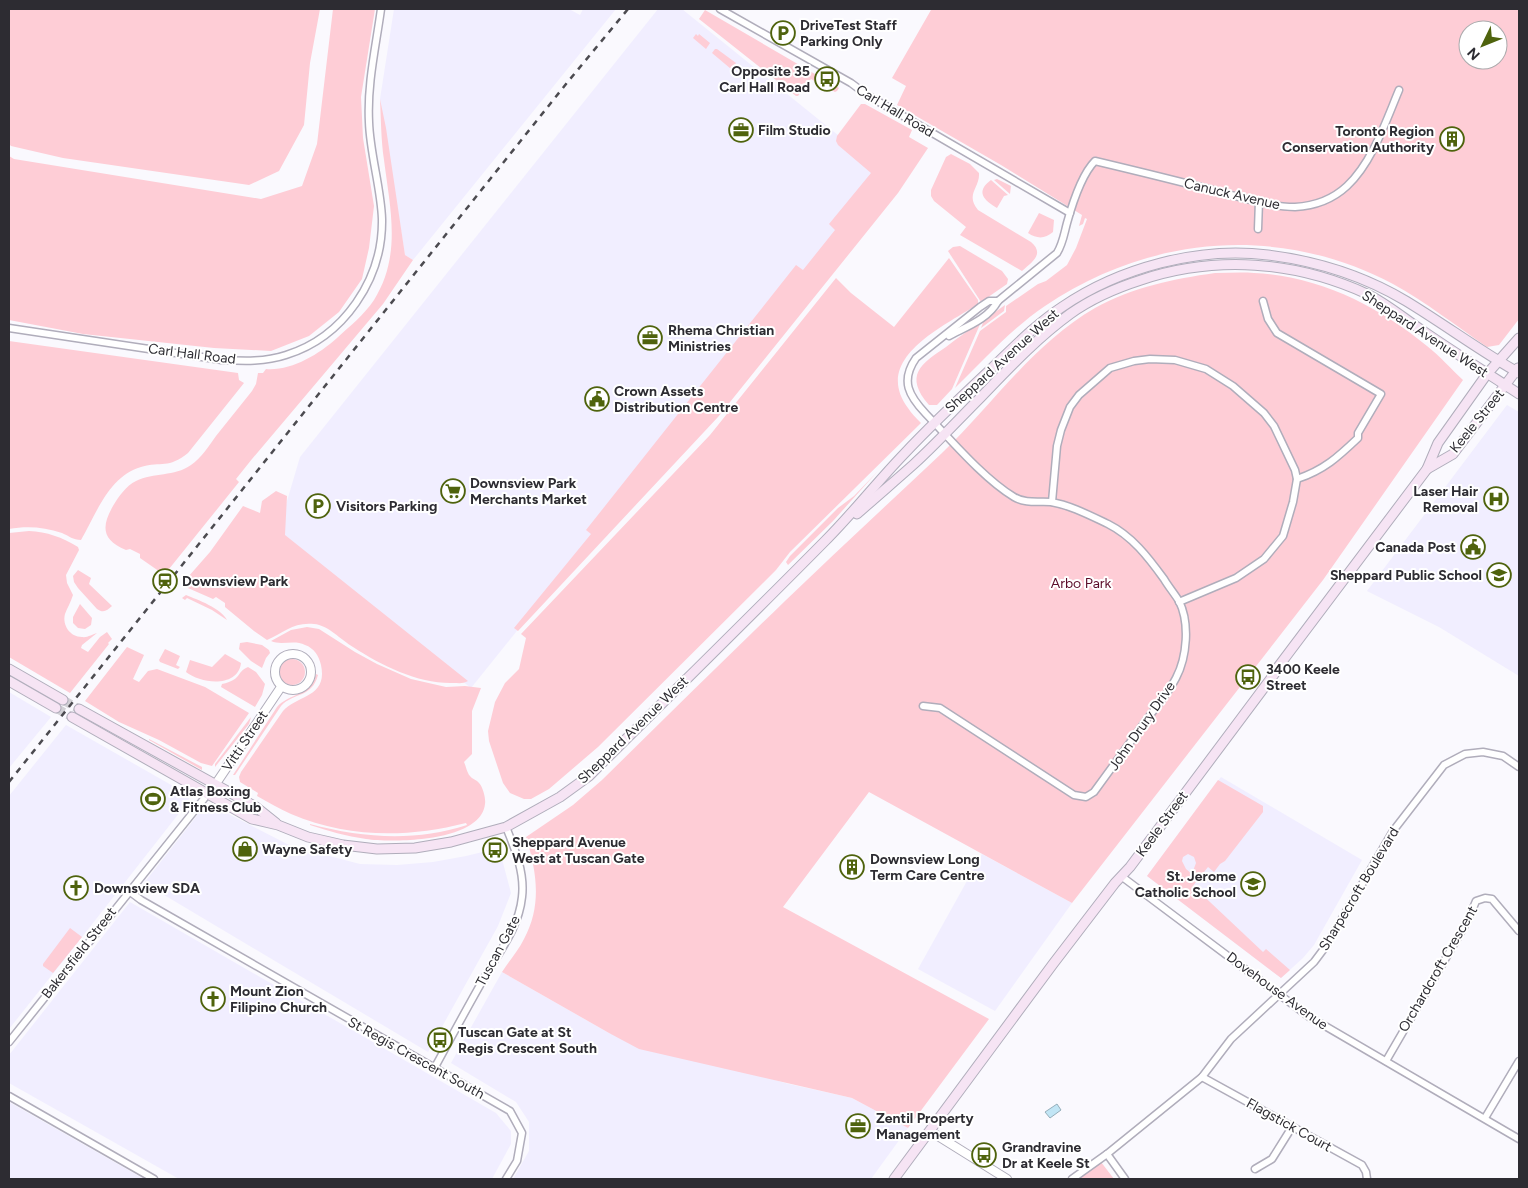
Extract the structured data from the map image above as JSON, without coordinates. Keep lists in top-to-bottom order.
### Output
{
  "streets": {
    "main road": ["Sheppard Avenue West", "Keele Street"],
    "street": [
      "Carl Hall Road",
      "Canuck Avenue",
      "John Drury Drive",
      "Vitti Street",
      "Sharpecroft Boulevard",
      "Tuscan Gate",
      "Bakersfield Street",
      "Orchardcroft Crescent",
      "Dovehouse Avenue",
      "St Regis Crescent South",
      "Flagstick Court"
    ]
  },
  "crossings": [
    ["Carl Hall Road", "John Drury Drive"],
    ["Canuck Avenue", "John Drury Drive"],
    ["Sheppard Avenue West", "Keele Street"],
    ["Sheppard Avenue West", "John Drury Drive"],
    ["Sheppard Avenue West", "Vitti Street"],
    ["Sheppard Avenue West", "Tuscan Gate"],
    ["Sheppard Avenue West", "Bakersfield Street"],
    ["Keele Street", "Dovehouse Avenue"],
    ["Vitti Street", "Bakersfield Street"],
    ["Sharpecroft Boulevard", "Dovehouse Avenue"],
    ["Sharpecroft Boulevard", "Flagstick Court"],
    ["Tuscan Gate", "St Regis Crescent South"],
    ["Bakersfield Street", "St Regis Crescent South"],
    ["Orchardcroft Crescent", "Dovehouse Avenue"]
  ],
  "parks": ["Arbo Park"],
  "places": {
    "parking": ["DriveTest Staff Parking Only", "Visitors Parking"],
    "bus stop": [
      "Opposite 35 Carl Hall Road",
      "3400 Keele Street",
      "Sheppard Avenue West at Tuscan Gate",
      "Tuscan Gate at St Regis Crescent South",
      "Grandravine Dr at Keele St"
    ],
    "office": ["Film Studio", "Rhema Christian Ministries", "Zentil Property Management"],
    "building": ["Toronto Region Conservation Authority", "Downsview Long Term Care Centre"],
    "public building": ["Crown Assets Distribution Centre", "Canada Post"],
    "supermarket": ["Downsview Park Merchants Market"],
    "hospital": ["Laser Hair Removal"],
    "school or university": ["Sheppard Public School", "St. Jerome Catholic School"],
    "station": ["Downsview Park"],
    "sports": ["Atlas Boxing & Fitness Club"],
    "shop": ["Wayne Safety"],
    "church": ["Downsview SDA", "Mount Zion Filipino Church"]
  },
  "north": "bottom left"
}
